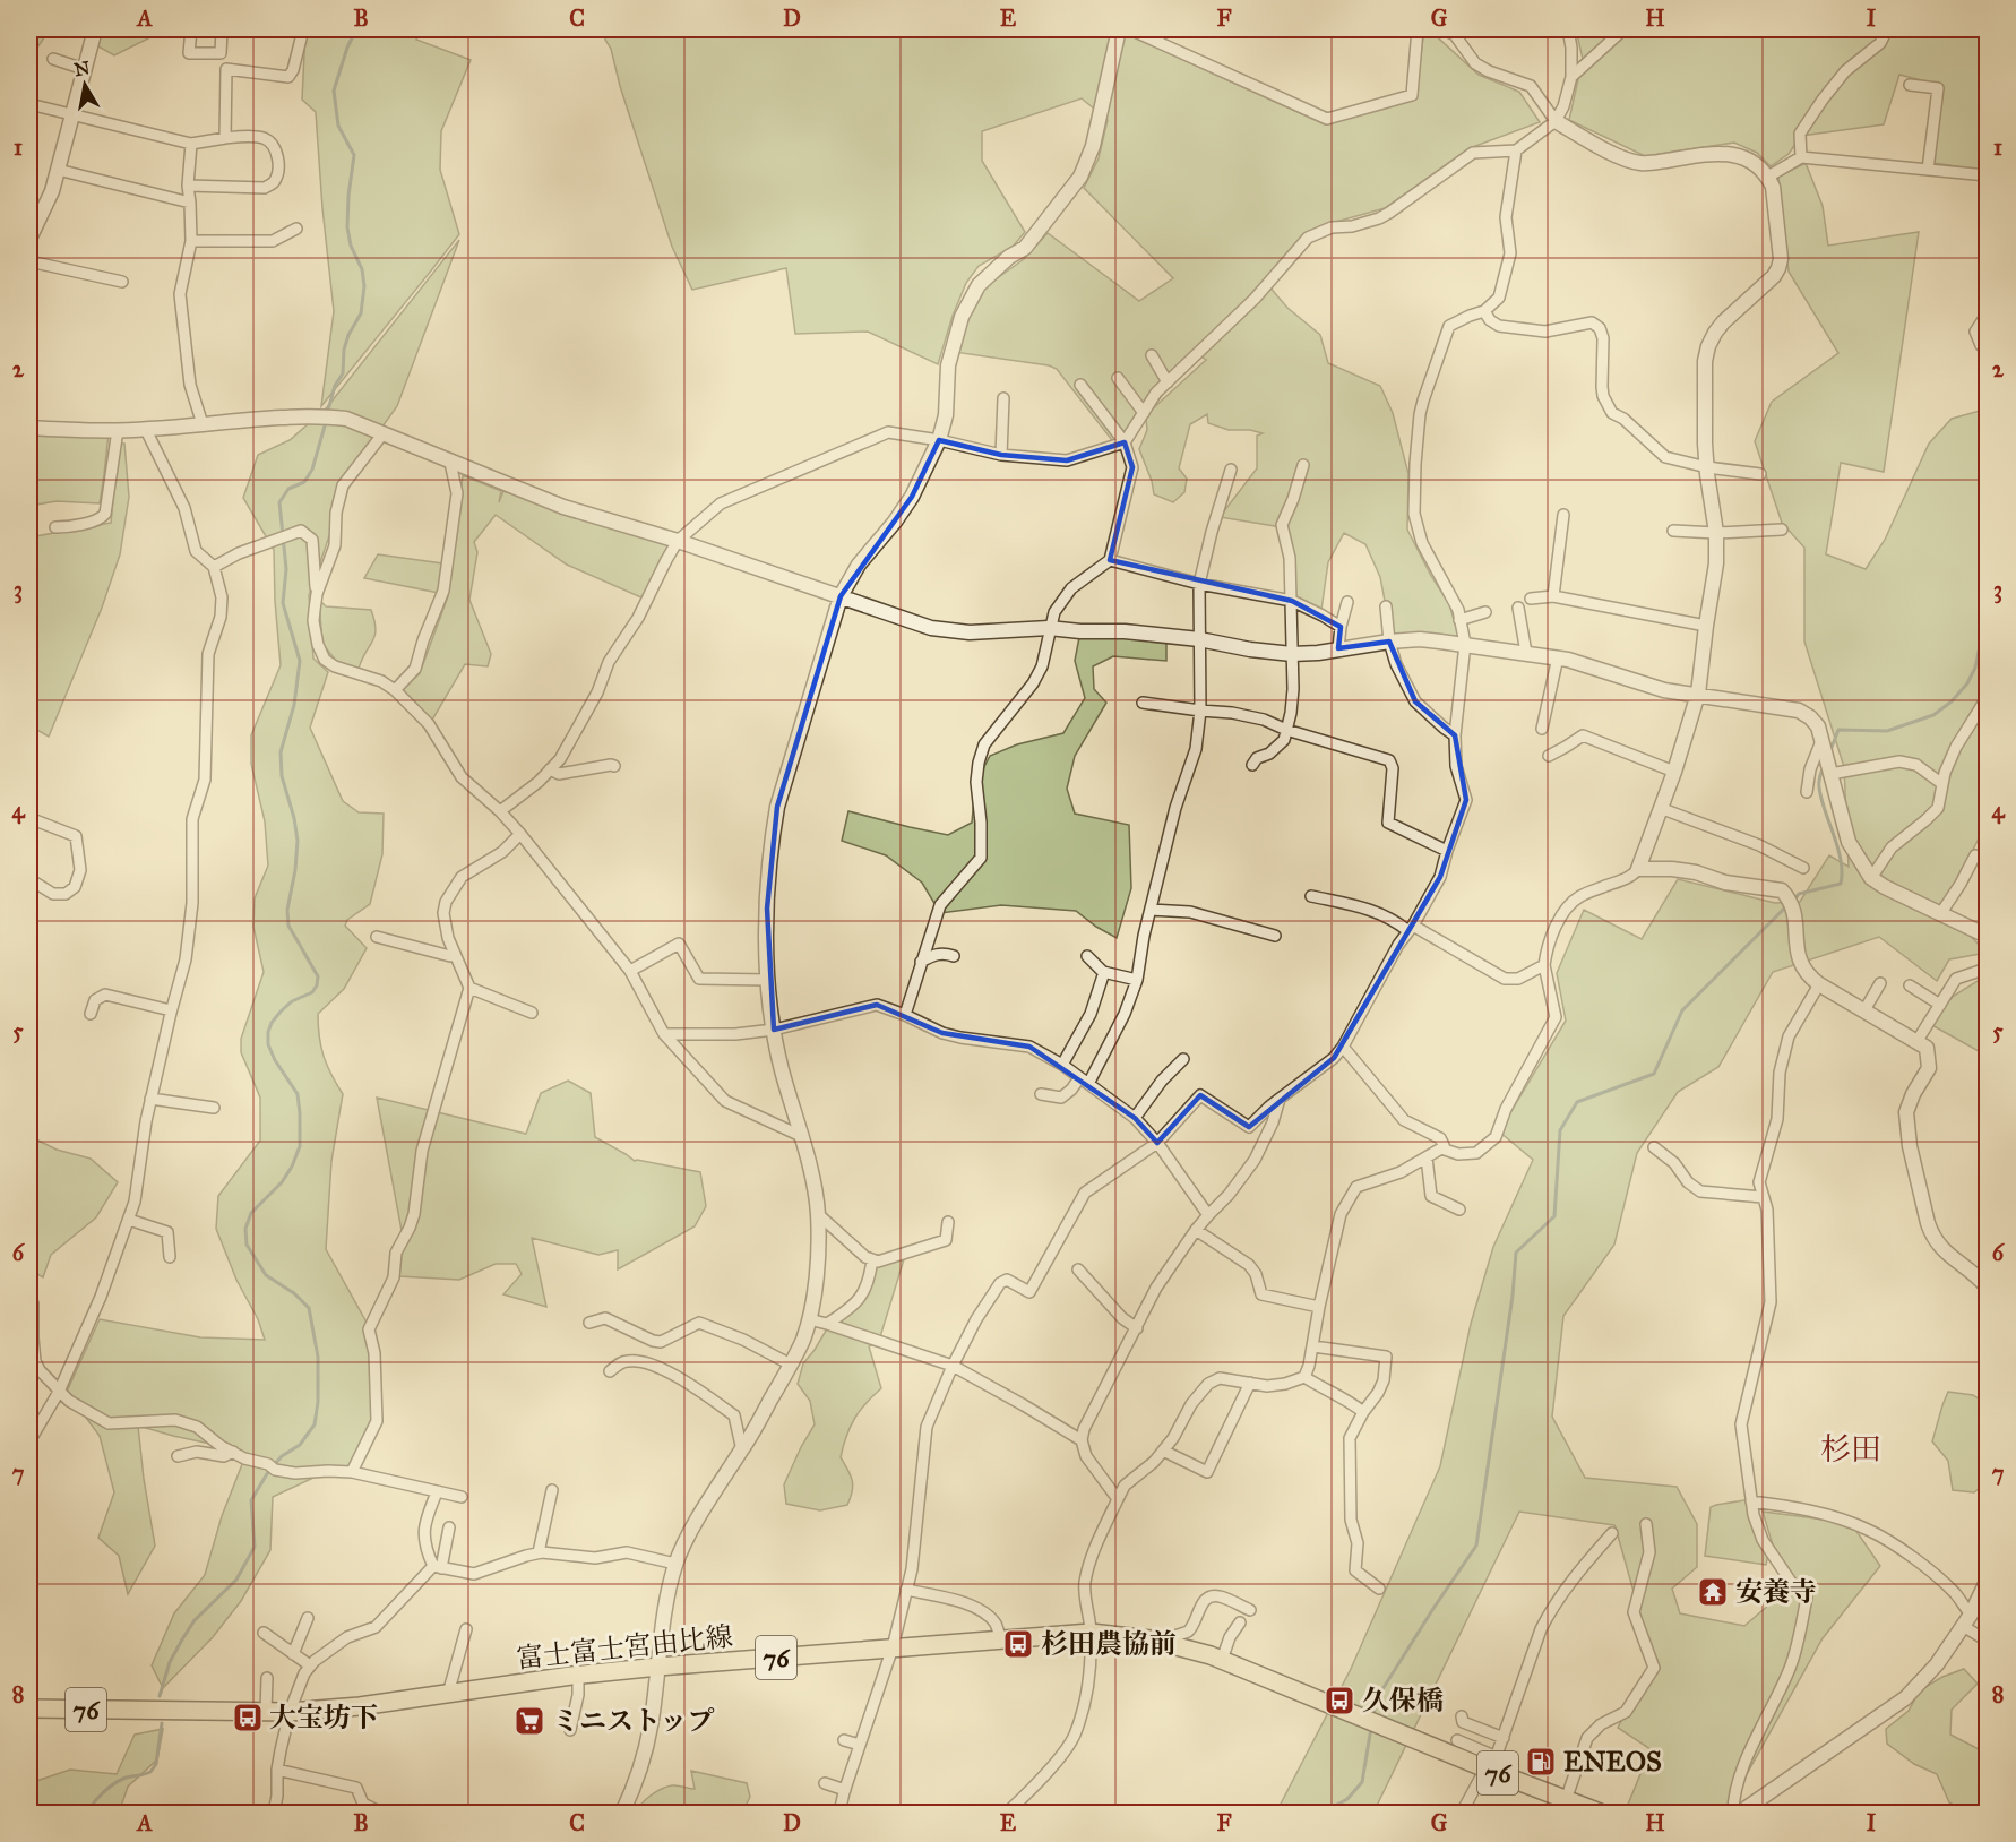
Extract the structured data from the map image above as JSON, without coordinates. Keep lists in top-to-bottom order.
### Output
{
  "streets": {
    "main road": ["富士富士宮由比線", "76"]
  },
  "districts": ["杉田"],
  "places": {
    "temple": ["安養寺"],
    "bus stop": ["杉田農協前", "久保橋", "大宝坊下"],
    "supermarket": ["ミニストップ"],
    "fuel station": ["ENEOS"]
  },
  "north": "top",
  "grid": {
    "columns": [
      "A",
      "B",
      "C",
      "D",
      "E",
      "F",
      "G",
      "H",
      "I"
    ],
    "rows": [
      "1",
      "2",
      "3",
      "4",
      "5",
      "6",
      "7",
      "8"
    ]
  }
}
